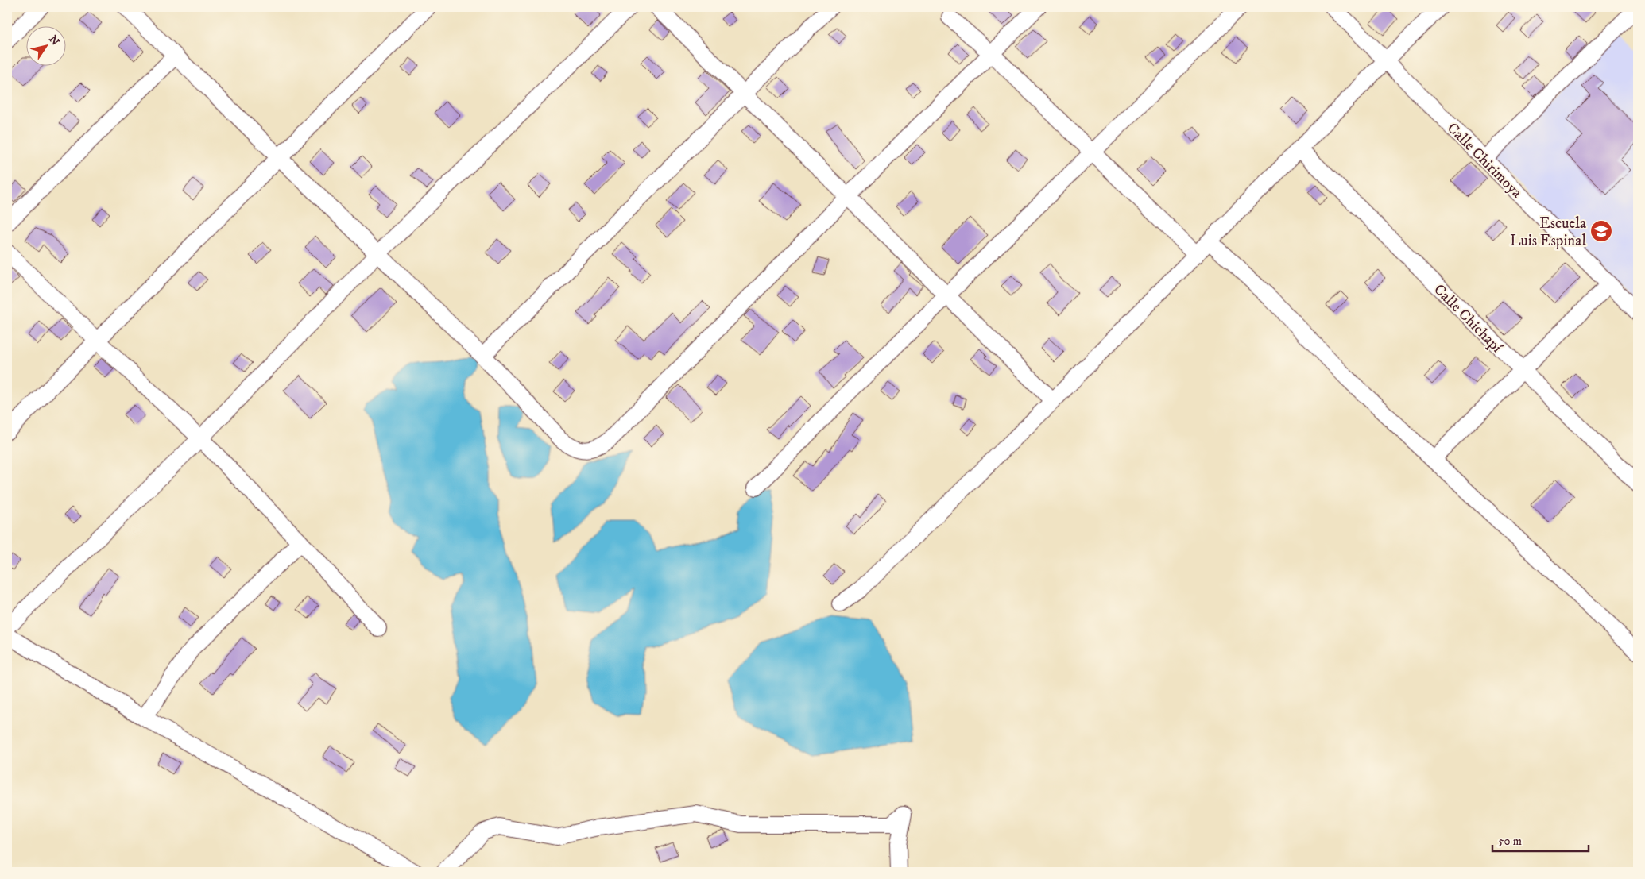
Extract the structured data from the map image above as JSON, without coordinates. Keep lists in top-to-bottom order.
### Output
{
  "streets": {
    "street": ["Calle Chirimoya", "Calle Chichapí"]
  },
  "places": {
    "school or university": ["Escuela Luis Espinal"]
  },
  "scale_bar": "50 m",
  "north": "top right"
}
